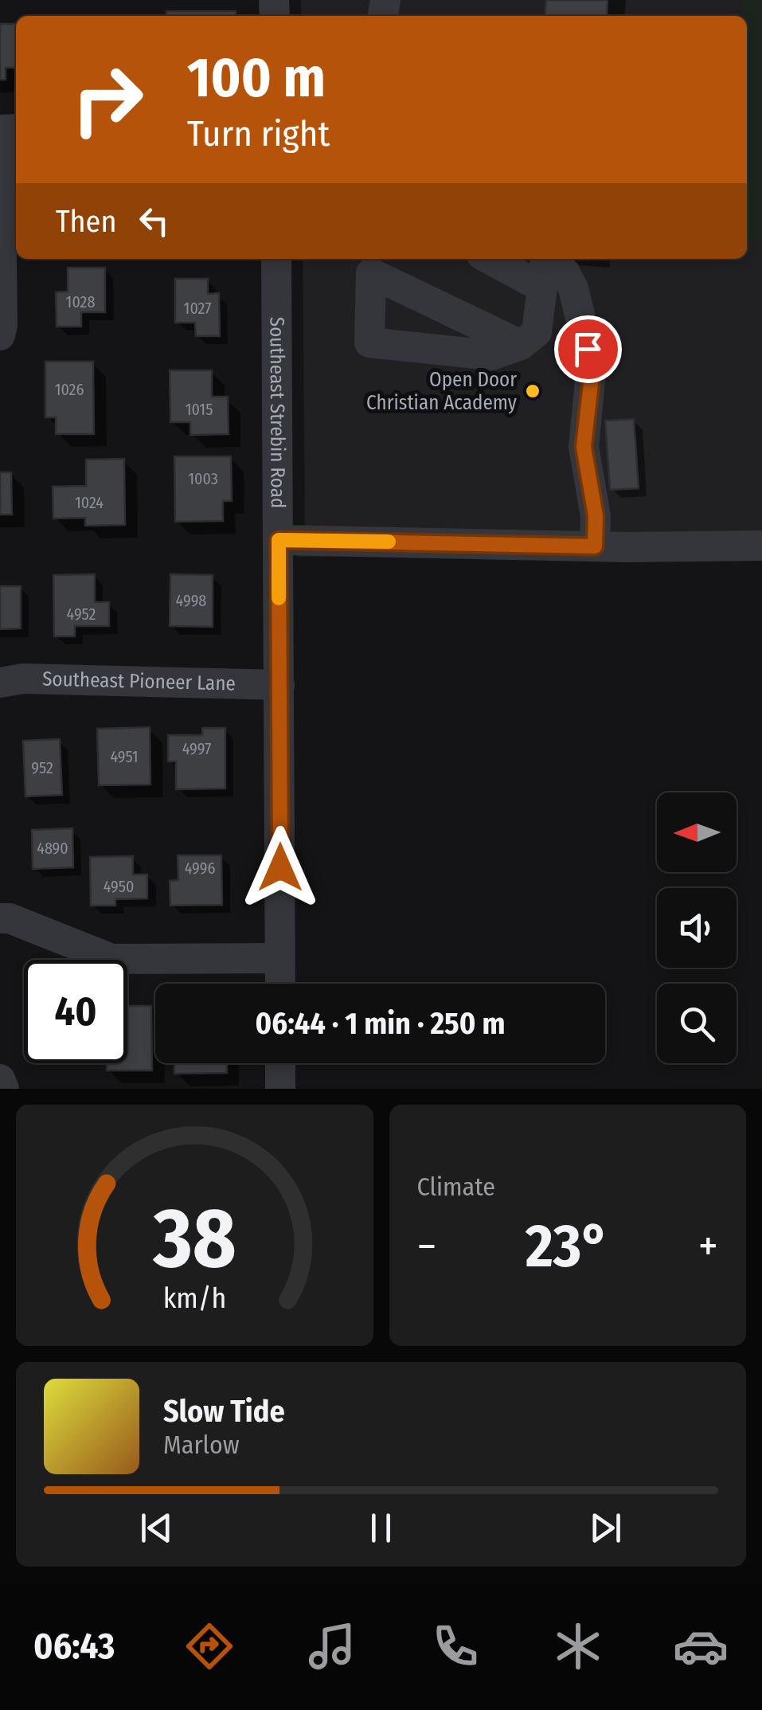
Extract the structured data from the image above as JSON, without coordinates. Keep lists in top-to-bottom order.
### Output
{
  "streets": {
    "street": ["Southeast Strebin Road", "Southeast Pioneer Lane"]
  },
  "crossings": [
    ["Southeast Strebin Road", "Southeast Pioneer Lane"]
  ],
  "places": ["Open Door Christian Academy"],
  "house_numbers": [
    "1028",
    "1027",
    "1026",
    "1015",
    "1003",
    "1024",
    "4998",
    "4952",
    "4997",
    "4951",
    "952",
    "4890",
    "4996",
    "4950"
  ],
  "north": "left",
  "page": {
    "turn": ["100 m", "Turn right"],
    "then": "Then",
    "limit": "40",
    "trip": "06:44 · 1 min · 250 m",
    "tile": "Climate",
    "heat": ["−", "23°", "+"],
    "song": ["Slow Tide", "Marlow"],
    "tabs": "06:43",
    "gauge": ["38", "km/h"]
  }
}
